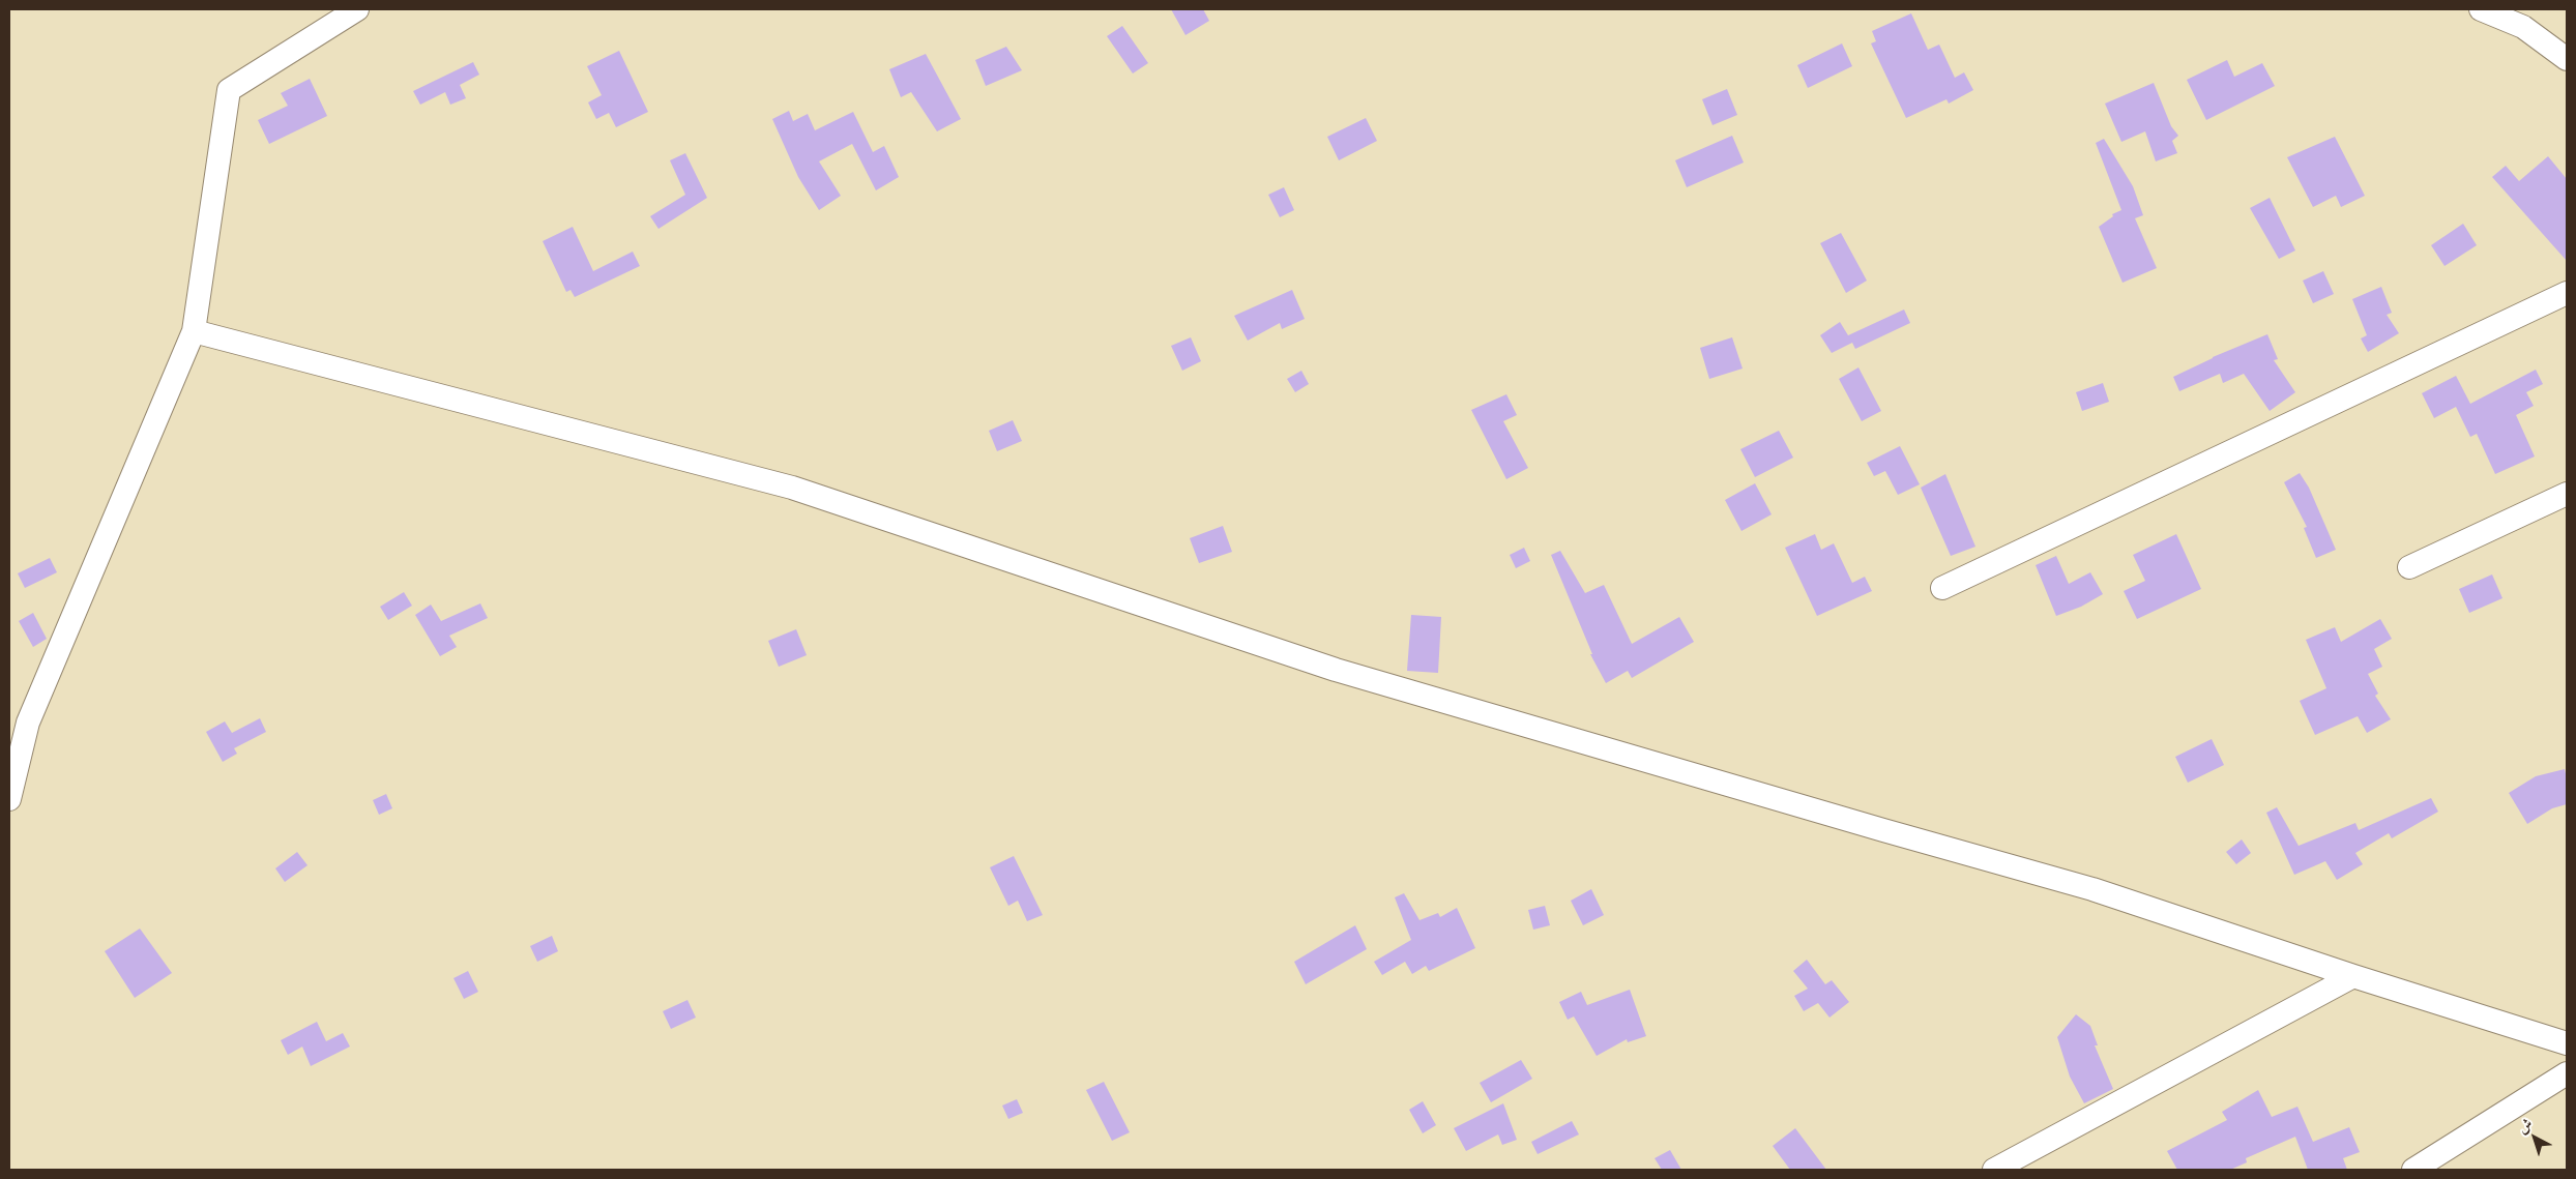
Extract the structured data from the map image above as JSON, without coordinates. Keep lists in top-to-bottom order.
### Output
{
  "north": "top left"
}
